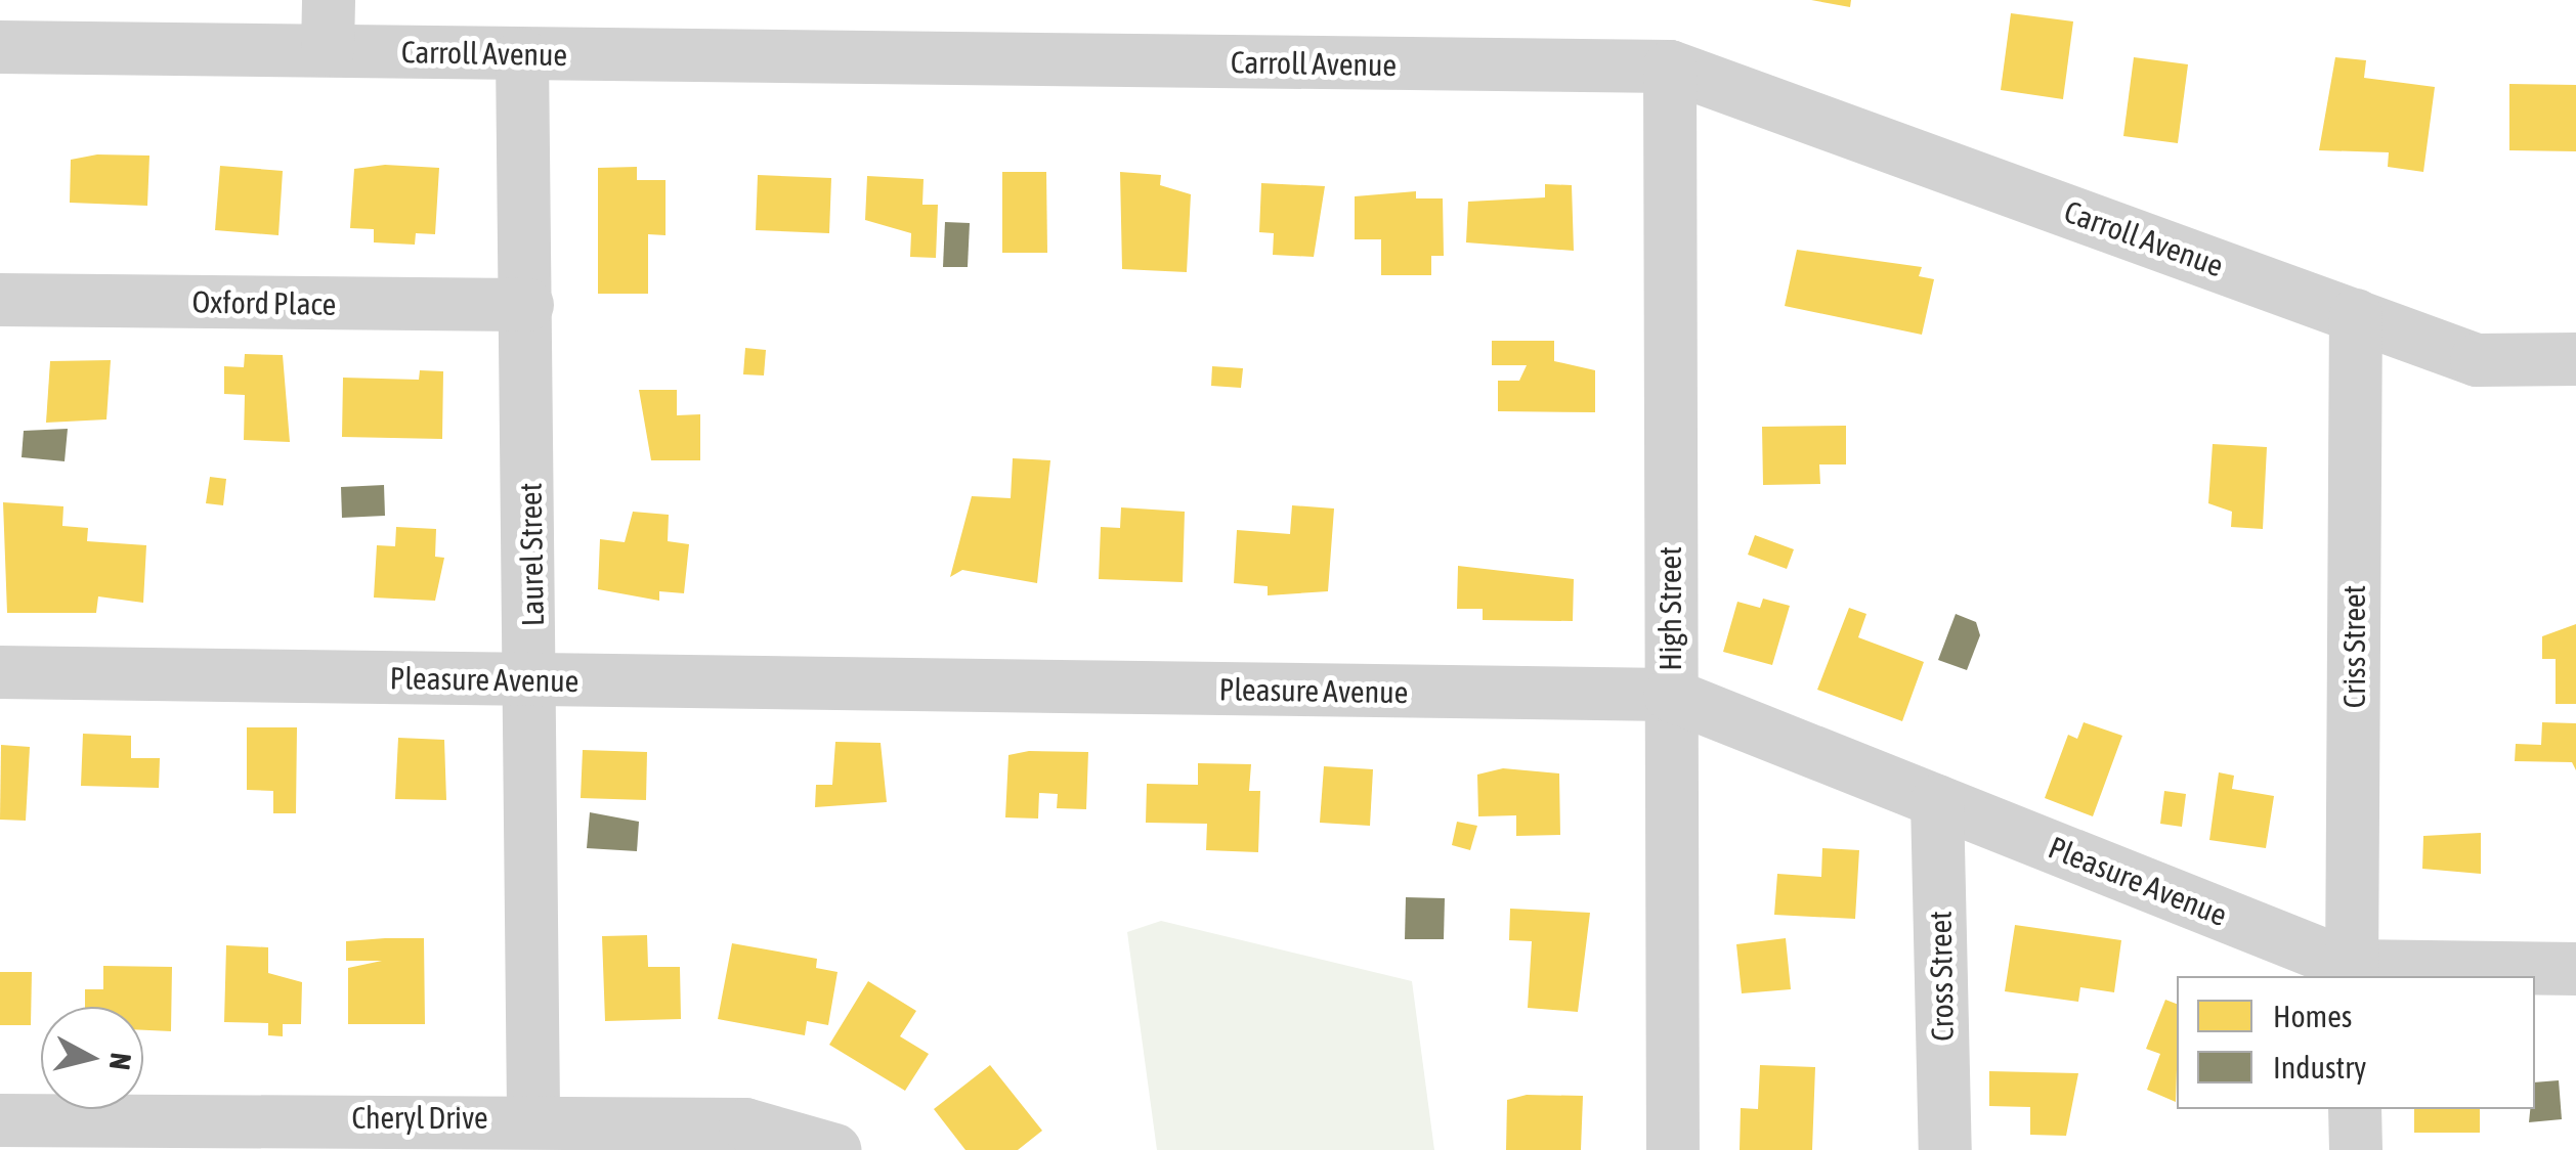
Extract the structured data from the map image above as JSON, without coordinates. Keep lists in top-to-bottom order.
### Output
{
  "streets": {
    "street": [
      "Carroll Avenue",
      "Oxford Place",
      "Laurel Street",
      "High Street",
      "Criss Street",
      "Pleasure Avenue",
      "Cross Street",
      "Cheryl Drive"
    ]
  },
  "crossings": [
    ["Carroll Avenue", "Laurel Street"],
    ["Carroll Avenue", "High Street"],
    ["Carroll Avenue", "Criss Street"],
    ["Oxford Place", "Laurel Street"],
    ["Laurel Street", "Pleasure Avenue"],
    ["Laurel Street", "Cheryl Drive"],
    ["High Street", "Pleasure Avenue"],
    ["Criss Street", "Pleasure Avenue"],
    ["Pleasure Avenue", "Cross Street"]
  ],
  "legend": ["Homes", "Industry"],
  "north": "right"
}
